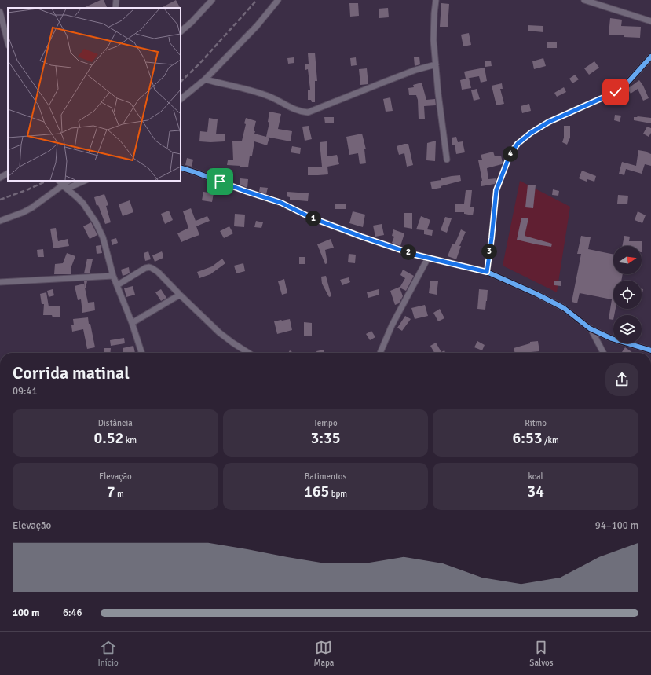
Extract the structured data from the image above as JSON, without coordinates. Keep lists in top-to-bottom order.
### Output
{
  "north": "right",
  "page": {
    "pins": [
      "4",
      "1",
      "3",
      "2"
    ],
    "heading": ["Corrida matinal", "09:41"],
    "stats": [
      ["Distância", "0.52 km"],
      ["Tempo", "3:35"],
      ["Ritmo", "6:53 /km"],
      ["Elevação", "7 m"],
      ["Batimentos", "165 bpm"],
      ["kcal", "34"]
    ],
    "chart": ["Elevação", "94–100 m"],
    "list": [
      {
        "name": "100 m",
        "note": "6:46"
      }
    ],
    "tabs": ["Início", "Mapa", "Salvos"]
  }
}
